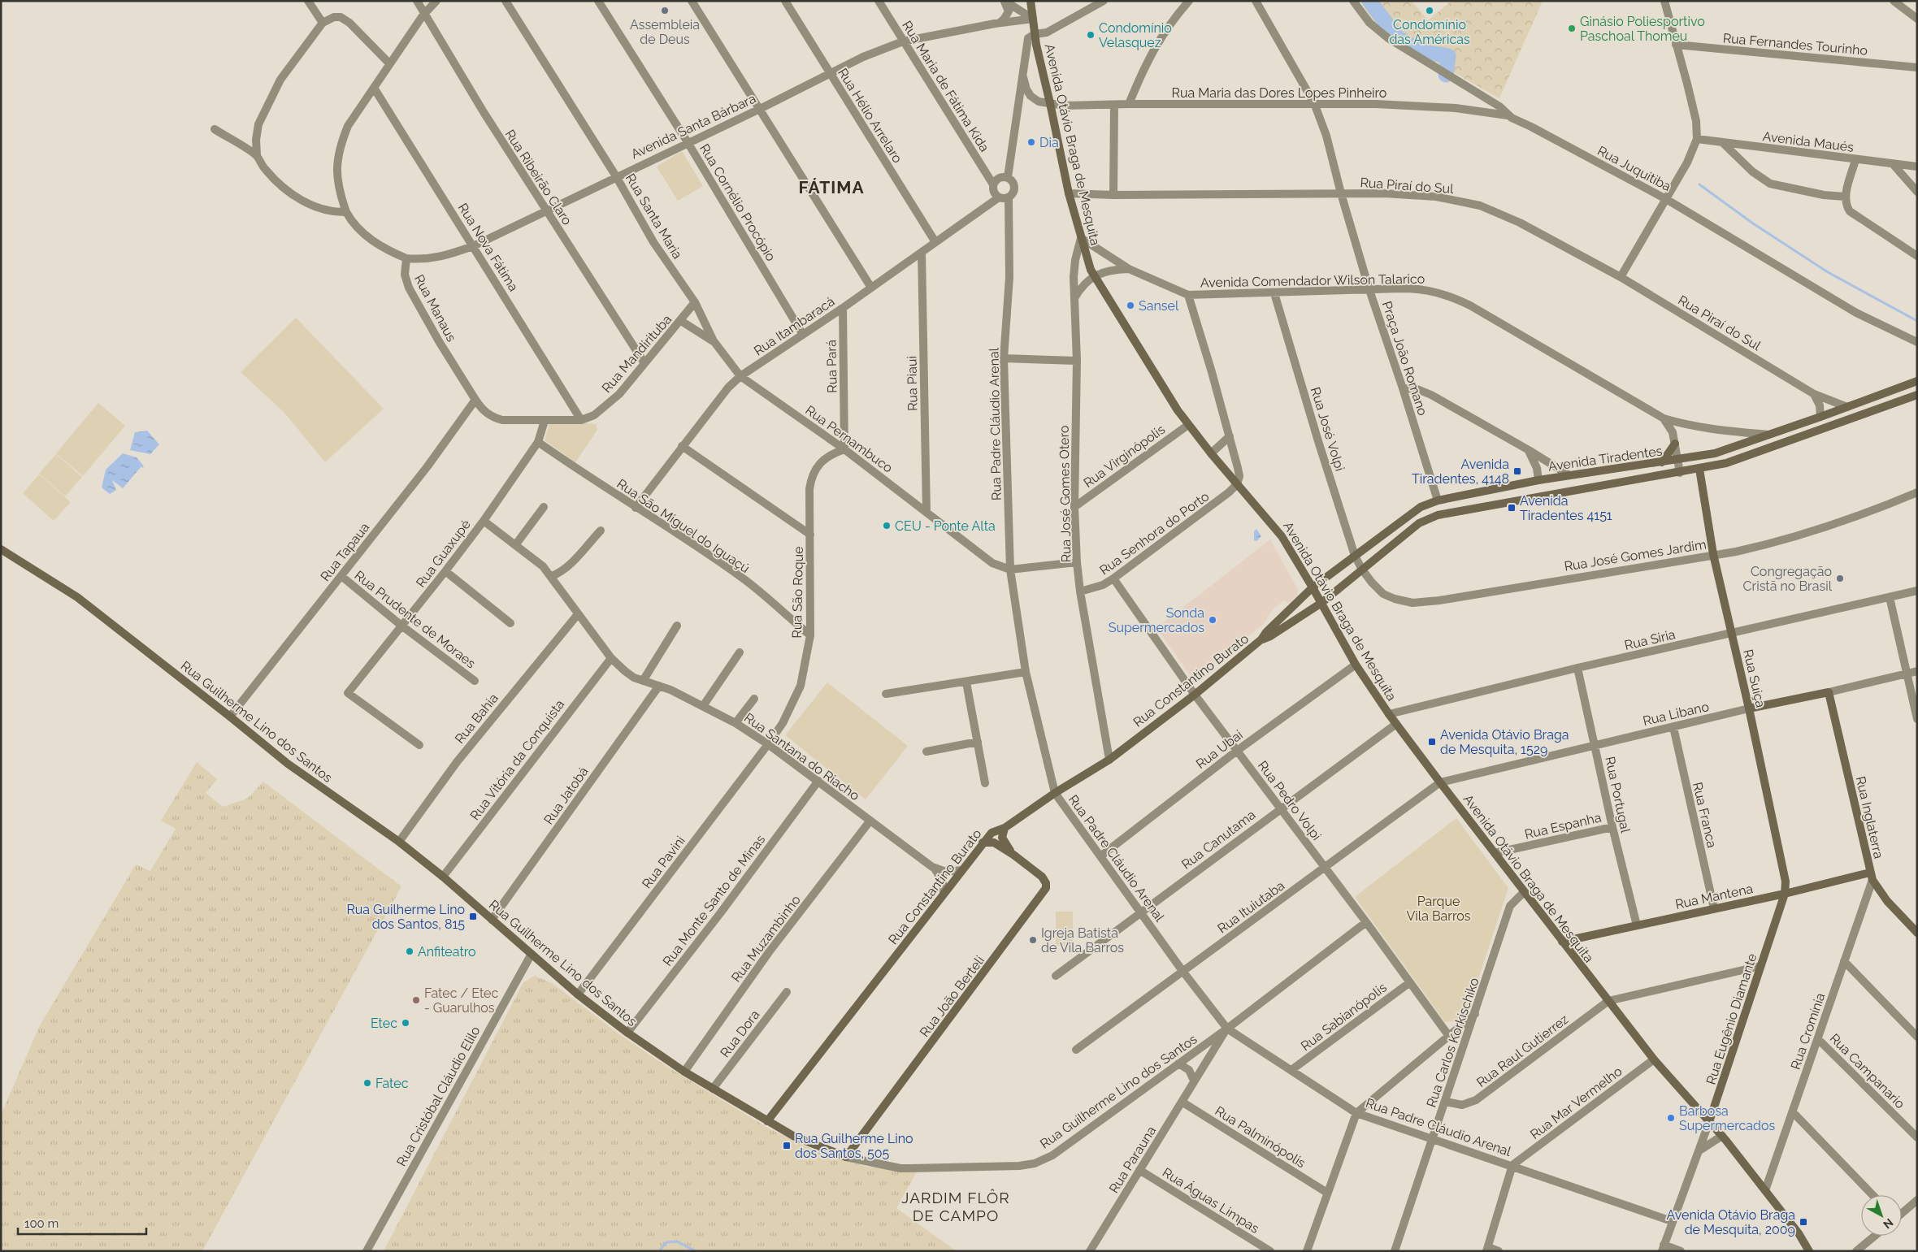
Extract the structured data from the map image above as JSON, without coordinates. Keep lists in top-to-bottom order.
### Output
{
  "streets": {
    "street": [
      "Rua Fernandes Tourinho",
      "Rua Maria de Fátima Kida",
      "Rua Maria das Dores Lopes Pinheiro",
      "Rua Hélio Arrelaro",
      "Avenida Santa Bárbara",
      "Avenida Maués",
      "Avenida Otávio Braga de Mesquita",
      "Rua Juquitiba",
      "Rua Ribeirão Claro",
      "Rua Piraí do Sul",
      "Rua Cornélio Procópio",
      "Rua Santa Maria",
      "Rua Nova Fátima",
      "Avenida Comendador Wilson Talarico",
      "Rua Manaus",
      "Rua Itambaracá",
      "Rua Mandirituba",
      "Praça João Romano",
      "Rua Pará",
      "Rua Piaui",
      "Rua Padre Cláudio Arenal",
      "Rua José Volpi",
      "Rua Pernambuco",
      "Rua Virginópolis",
      "Avenida Tiradentes",
      "Rua José Gomes Otero",
      "Rua São Miguel do Iguaçú",
      "Rua Senhora do Porto",
      "Rua Tapaua",
      "Rua Guaxupé",
      "Rua José Gomes Jardim",
      "Rua São Roque",
      "Rua Prudente de Moraes",
      "Rua Siria",
      "Rua Suiça",
      "Rua Constantino Burato",
      "Rua Libano",
      "Rua Bahia",
      "Rua Guilherme Lino dos Santos",
      "Rua Ubai",
      "Rua Santana do Riacho",
      "Rua Vitória da Conquista",
      "Rua Portugal",
      "Rua Jatobá",
      "Rua Pedro Volpi",
      "Rua Franca",
      "Rua Inglaterra",
      "Rua Espanha",
      "Rua Canutama",
      "Rua Pavini",
      "Rua Mantena",
      "Rua Monte Santo de Minas",
      "Rua Ituiutaba",
      "Rua Muzambinho",
      "Rua João Berteli",
      "Rua Sabianópolis",
      "Rua Eugênio Diamante",
      "Rua Cromínia",
      "Rua Dora",
      "Rua Carlos Korkischiko",
      "Rua Raul Gutierrez",
      "Rua Campanario",
      "Rua Cristóbal Cláudio Elilo",
      "Rua Mar Vermelho",
      "Rua Palminópolis",
      "Rua Parauna",
      "Rua Águas Limpas"
    ]
  },
  "crossings": [
    ["Rua Maria de Fátima Kida", "Avenida Santa Bárbara"],
    ["Rua Maria de Fátima Kida", "Rua Itambaracá"],
    ["Rua Maria de Fátima Kida", "Rua Padre Cláudio Arenal"],
    ["Rua Maria das Dores Lopes Pinheiro", "Avenida Otávio Braga de Mesquita"],
    ["Rua Maria das Dores Lopes Pinheiro", "Rua Juquitiba"],
    ["Rua Maria das Dores Lopes Pinheiro", "Praça João Romano"],
    ["Rua Hélio Arrelaro", "Avenida Santa Bárbara"],
    ["Rua Hélio Arrelaro", "Rua Itambaracá"],
    ["Avenida Santa Bárbara", "Avenida Otávio Braga de Mesquita"],
    ["Avenida Santa Bárbara", "Rua Ribeirão Claro"],
    ["Avenida Santa Bárbara", "Rua Cornélio Procópio"],
    ["Avenida Santa Bárbara", "Rua Santa Maria"],
    ["Avenida Santa Bárbara", "Rua Nova Fátima"],
    ["Avenida Santa Bárbara", "Rua Manaus"],
    ["Avenida Otávio Braga de Mesquita", "Rua Piraí do Sul"],
    ["Avenida Otávio Braga de Mesquita", "Avenida Comendador Wilson Talarico"],
    ["Avenida Otávio Braga de Mesquita", "Rua Virginópolis"],
    ["Avenida Otávio Braga de Mesquita", "Avenida Tiradentes"],
    ["Avenida Otávio Braga de Mesquita", "Rua José Gomes Otero"],
    ["Avenida Otávio Braga de Mesquita", "Rua Senhora do Porto"],
    ["Avenida Otávio Braga de Mesquita", "Rua Siria"],
    ["Avenida Otávio Braga de Mesquita", "Rua Constantino Burato"],
    ["Avenida Otávio Braga de Mesquita", "Rua Libano"],
    ["Avenida Otávio Braga de Mesquita", "Rua Ubai"],
    ["Avenida Otávio Braga de Mesquita", "Rua Espanha"],
    ["Avenida Otávio Braga de Mesquita", "Rua Canutama"],
    ["Avenida Otávio Braga de Mesquita", "Rua Mantena"],
    ["Avenida Otávio Braga de Mesquita", "Rua Ituiutaba"],
    ["Avenida Otávio Braga de Mesquita", "Rua Eugênio Diamante"],
    ["Avenida Otávio Braga de Mesquita", "Rua Cromínia"],
    ["Avenida Otávio Braga de Mesquita", "Rua Carlos Korkischiko"],
    ["Avenida Otávio Braga de Mesquita", "Rua Raul Gutierrez"],
    ["Avenida Otávio Braga de Mesquita", "Rua Mar Vermelho"],
    ["Rua Ribeirão Claro", "Rua Mandirituba"],
    ["Rua Piraí do Sul", "Praça João Romano"],
    ["Rua Piraí do Sul", "Avenida Tiradentes"],
    ["Rua Cornélio Procópio", "Rua Itambaracá"],
    ["Rua Santa Maria", "Rua Mandirituba"],
    ["Rua Santa Maria", "Rua Pernambuco"],
    ["Rua Nova Fátima", "Rua Mandirituba"],
    ["Avenida Comendador Wilson Talarico", "Praça João Romano"],
    ["Avenida Comendador Wilson Talarico", "Rua José Volpi"],
    ["Avenida Comendador Wilson Talarico", "Avenida Tiradentes"],
    ["Avenida Comendador Wilson Talarico", "Rua José Gomes Otero"],
    ["Rua Manaus", "Rua Mandirituba"],
    ["Rua Manaus", "Rua Tapaua"],
    ["Rua Manaus", "Rua Guaxupé"],
    ["Rua Itambaracá", "Rua Pará"],
    ["Rua Itambaracá", "Rua Piaui"],
    ["Rua Itambaracá", "Rua Padre Cláudio Arenal"],
    ["Rua Itambaracá", "Rua Pernambuco"],
    ["Rua Itambaracá", "Rua São Miguel do Iguaçú"],
    ["Rua Mandirituba", "Rua Pernambuco"],
    ["Rua Mandirituba", "Rua Guaxupé"],
    ["Praça João Romano", "Avenida Tiradentes"],
    ["Rua Pará", "Rua Pernambuco"],
    ["Rua Pará", "Rua São Roque"],
    ["Rua Piaui", "Rua Pernambuco"],
    ["Rua Padre Cláudio Arenal", "Rua Pernambuco"],
    ["Rua Padre Cláudio Arenal", "Rua Constantino Burato"],
    ["Rua Padre Cláudio Arenal", "Rua Guilherme Lino dos Santos"],
    ["Rua Padre Cláudio Arenal", "Rua Ubai"],
    ["Rua Padre Cláudio Arenal", "Rua Canutama"],
    ["Rua Padre Cláudio Arenal", "Rua Ituiutaba"],
    ["Rua Padre Cláudio Arenal", "Rua Sabianópolis"],
    ["Rua Padre Cláudio Arenal", "Rua Eugênio Diamante"],
    ["Rua Padre Cláudio Arenal", "Rua Carlos Korkischiko"],
    ["Rua Padre Cláudio Arenal", "Rua Mar Vermelho"],
    ["Rua Padre Cláudio Arenal", "Rua Parauna"],
    ["Rua José Volpi", "Avenida Tiradentes"],
    ["Rua José Volpi", "Rua José Gomes Jardim"],
    ["Rua Pernambuco", "Rua São Roque"],
    ["Rua Virginópolis", "Rua José Gomes Otero"],
    ["Avenida Tiradentes", "Rua José Gomes Jardim"],
    ["Avenida Tiradentes", "Rua Suiça"],
    ["Avenida Tiradentes", "Rua Constantino Burato"],
    ["Rua José Gomes Otero", "Rua Senhora do Porto"],
    ["Rua José Gomes Otero", "Rua Constantino Burato"],
    ["Rua São Miguel do Iguaçú", "Rua Guaxupé"],
    ["Rua São Miguel do Iguaçú", "Rua São Roque"],
    ["Rua Senhora do Porto", "Rua Pedro Volpi"],
    ["Rua Tapaua", "Rua Prudente de Moraes"],
    ["Rua Tapaua", "Rua Guilherme Lino dos Santos"],
    ["Rua Guaxupé", "Rua Prudente de Moraes"],
    ["Rua Guaxupé", "Rua Santana do Riacho"],
    ["Rua José Gomes Jardim", "Rua Suiça"],
    ["Rua São Roque", "Rua Santana do Riacho"],
    ["Rua São Roque", "Rua Pavini"],
    ["Rua Siria", "Rua Suiça"],
    ["Rua Siria", "Rua Portugal"],
    ["Rua Suiça", "Rua Libano"],
    ["Rua Suiça", "Rua Mantena"],
    ["Rua Suiça", "Rua Eugênio Diamante"],
    ["Rua Constantino Burato", "Rua Guilherme Lino dos Santos"],
    ["Rua Constantino Burato", "Rua Santana do Riacho"],
    ["Rua Constantino Burato", "Rua Pedro Volpi"],
    ["Rua Constantino Burato", "Rua João Berteli"],
    ["Rua Libano", "Rua Portugal"],
    ["Rua Libano", "Rua Franca"],
    ["Rua Libano", "Rua Inglaterra"],
    ["Rua Libano", "Rua Ituiutaba"],
    ["Rua Bahia", "Rua Guilherme Lino dos Santos"],
    ["Rua Bahia", "Rua Santana do Riacho"],
    ["Rua Guilherme Lino dos Santos", "Rua Vitória da Conquista"],
    ["Rua Guilherme Lino dos Santos", "Rua Jatobá"],
    ["Rua Guilherme Lino dos Santos", "Rua Pedro Volpi"],
    ["Rua Guilherme Lino dos Santos", "Rua Pavini"],
    ["Rua Guilherme Lino dos Santos", "Rua Monte Santo de Minas"],
    ["Rua Guilherme Lino dos Santos", "Rua Muzambinho"],
    ["Rua Guilherme Lino dos Santos", "Rua João Berteli"],
    ["Rua Guilherme Lino dos Santos", "Rua Dora"],
    ["Rua Guilherme Lino dos Santos", "Rua Cristóbal Cláudio Elilo"],
    ["Rua Guilherme Lino dos Santos", "Rua Parauna"],
    ["Rua Ubai", "Rua Pedro Volpi"],
    ["Rua Santana do Riacho", "Rua Vitória da Conquista"],
    ["Rua Santana do Riacho", "Rua Jatobá"],
    ["Rua Santana do Riacho", "Rua Pavini"],
    ["Rua Santana do Riacho", "Rua Monte Santo de Minas"],
    ["Rua Santana do Riacho", "Rua Muzambinho"],
    ["Rua Portugal", "Rua Espanha"],
    ["Rua Portugal", "Rua Mantena"],
    ["Rua Pedro Volpi", "Rua Canutama"],
    ["Rua Pedro Volpi", "Rua Ituiutaba"],
    ["Rua Pedro Volpi", "Rua Sabianópolis"],
    ["Rua Franca", "Rua Mantena"],
    ["Rua Inglaterra", "Rua Mantena"],
    ["Rua Inglaterra", "Rua Cromínia"],
    ["Rua Mantena", "Rua Eugênio Diamante"],
    ["Rua Mantena", "Rua Cromínia"],
    ["Rua Cromínia", "Rua Campanario"],
    ["Rua Carlos Korkischiko", "Rua Raul Gutierrez"],
    ["Rua Palminópolis", "Rua Parauna"],
    ["Rua Parauna", "Rua Águas Limpas"]
  ],
  "districts": ["FÁTIMA", "JARDIM FLÔR DE CAMPO"],
  "parks": ["Parque Vila Barros"],
  "places": {
    "other": [
      "Assembleia de Deus",
      "Condomínio das Américas",
      "Ginásio Poliesportivo Paschoal Thomeu",
      "Condomínio Velasquez",
      "Dia",
      "Sansel",
      "CEU - Ponte Alta",
      "Congregação Cristã no Brasil",
      "Sonda Supermercados",
      "Igreja Batista de Vila Barros",
      "Anfiteatro",
      "Fatec / Etec - Guarulhos",
      "Etec",
      "Fatec",
      "Barbosa Supermercados"
    ],
    "transit": [
      "Avenida Tiradentes, 4148",
      "Avenida Tiradentes 4151",
      "Avenida Otávio Braga de Mesquita, 1529",
      "Rua Guilherme Lino dos Santos, 815",
      "Rua Guilherme Lino dos Santos, 505",
      "Avenida Otávio Braga de Mesquita, 2009"
    ]
  },
  "scale_bar": "100 m",
  "north": "bottom right"
}
